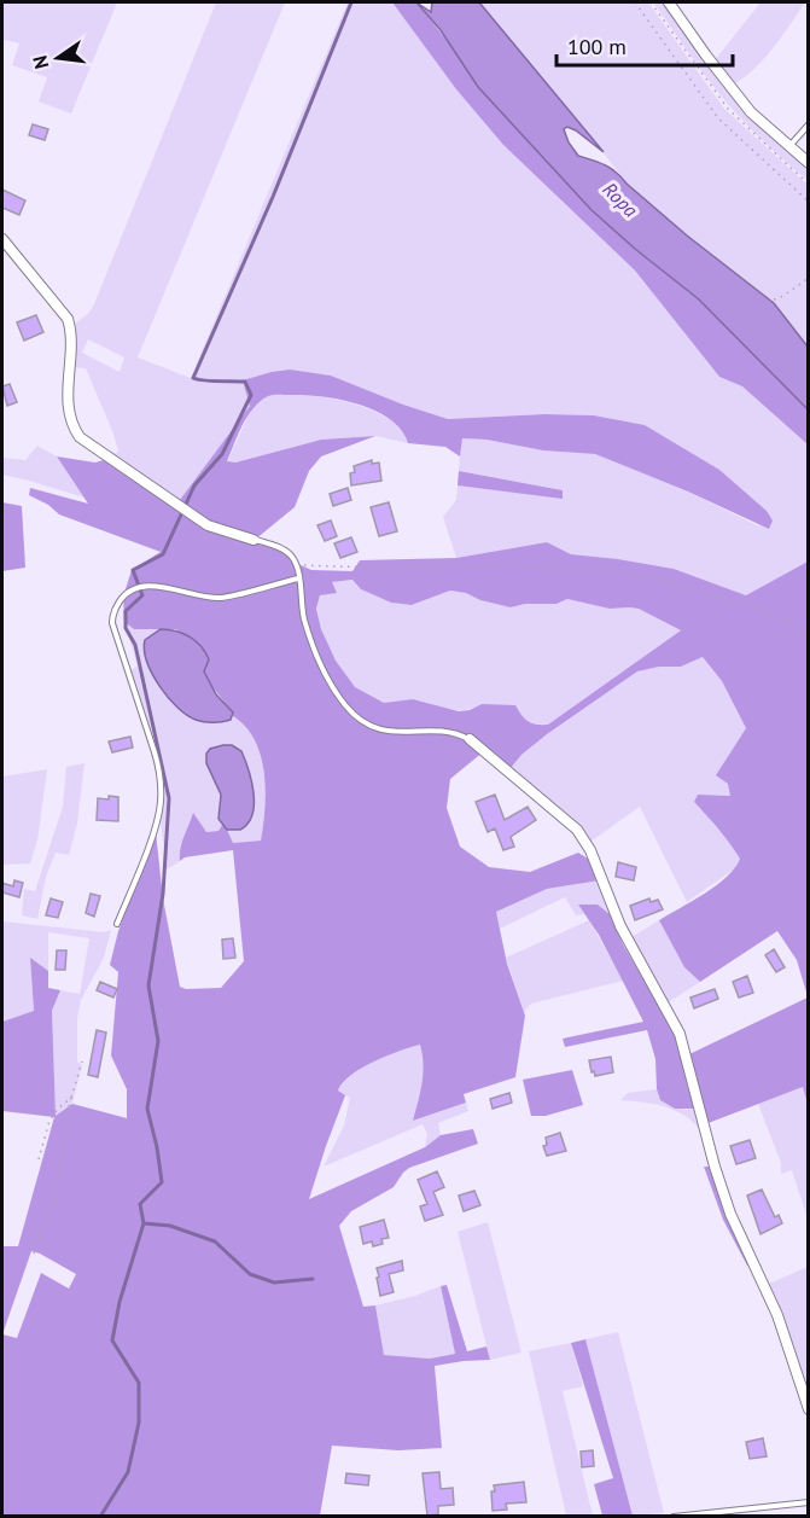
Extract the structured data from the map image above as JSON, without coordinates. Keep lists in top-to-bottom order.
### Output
{
  "water": ["Ropa"],
  "scale_bar": "100 m",
  "north": "left"
}
